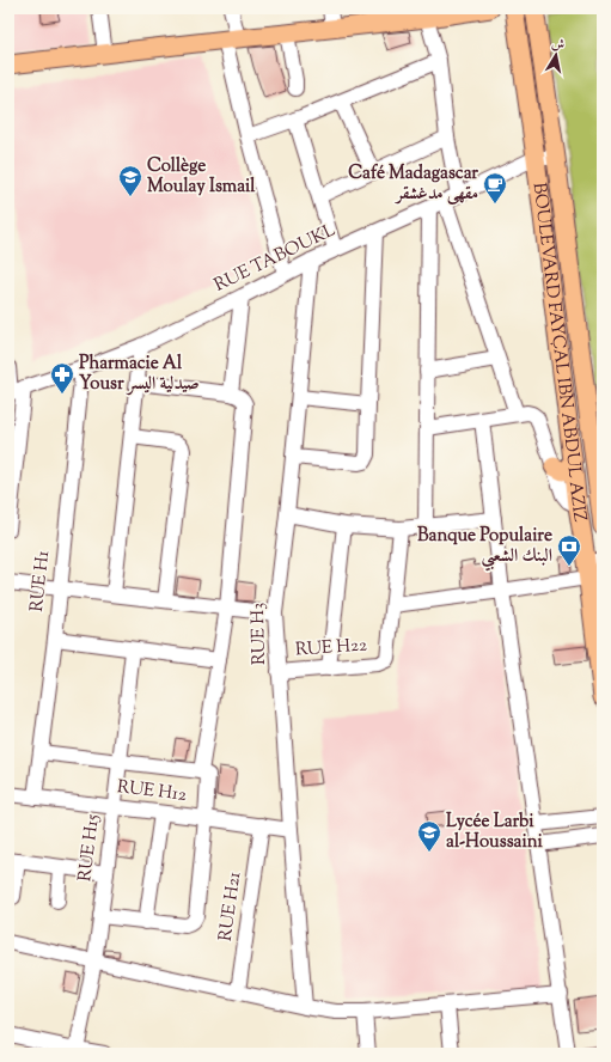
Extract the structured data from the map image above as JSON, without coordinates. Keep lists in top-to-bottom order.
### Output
{
  "streets": {
    "main road": ["BOULEVARD FAYÇAL IBN ABDUL AZIZ"],
    "street": [
      "RUE TABOUKL",
      "RUE H1",
      "RUE H3",
      "RUE H22",
      "RUE H12",
      "RUE H15",
      "RUE H21"
    ]
  },
  "crossings": [
    ["RUE TABOUKL", "BOULEVARD FAYÇAL IBN ABDUL AZIZ"],
    ["RUE TABOUKL", "RUE H1"],
    ["RUE TABOUKL", "RUE H3"],
    ["RUE H1", "RUE H12"],
    ["RUE H3", "RUE H22"],
    ["RUE H3", "RUE H12"],
    ["RUE H12", "RUE H15"],
    ["RUE H12", "RUE H21"]
  ],
  "places": {
    "school or university": ["Collège Moulay Ismail", "Lycée Larbi al-Houssaini"],
    "cafe": ["Café Madagascar مقهى مدغشقر"],
    "pharmacy": ["Pharmacie Al Yousr صيدلية اليسر"],
    "bank": ["Banque Populaire البنك الشعبي"]
  },
  "north": "top"
}
